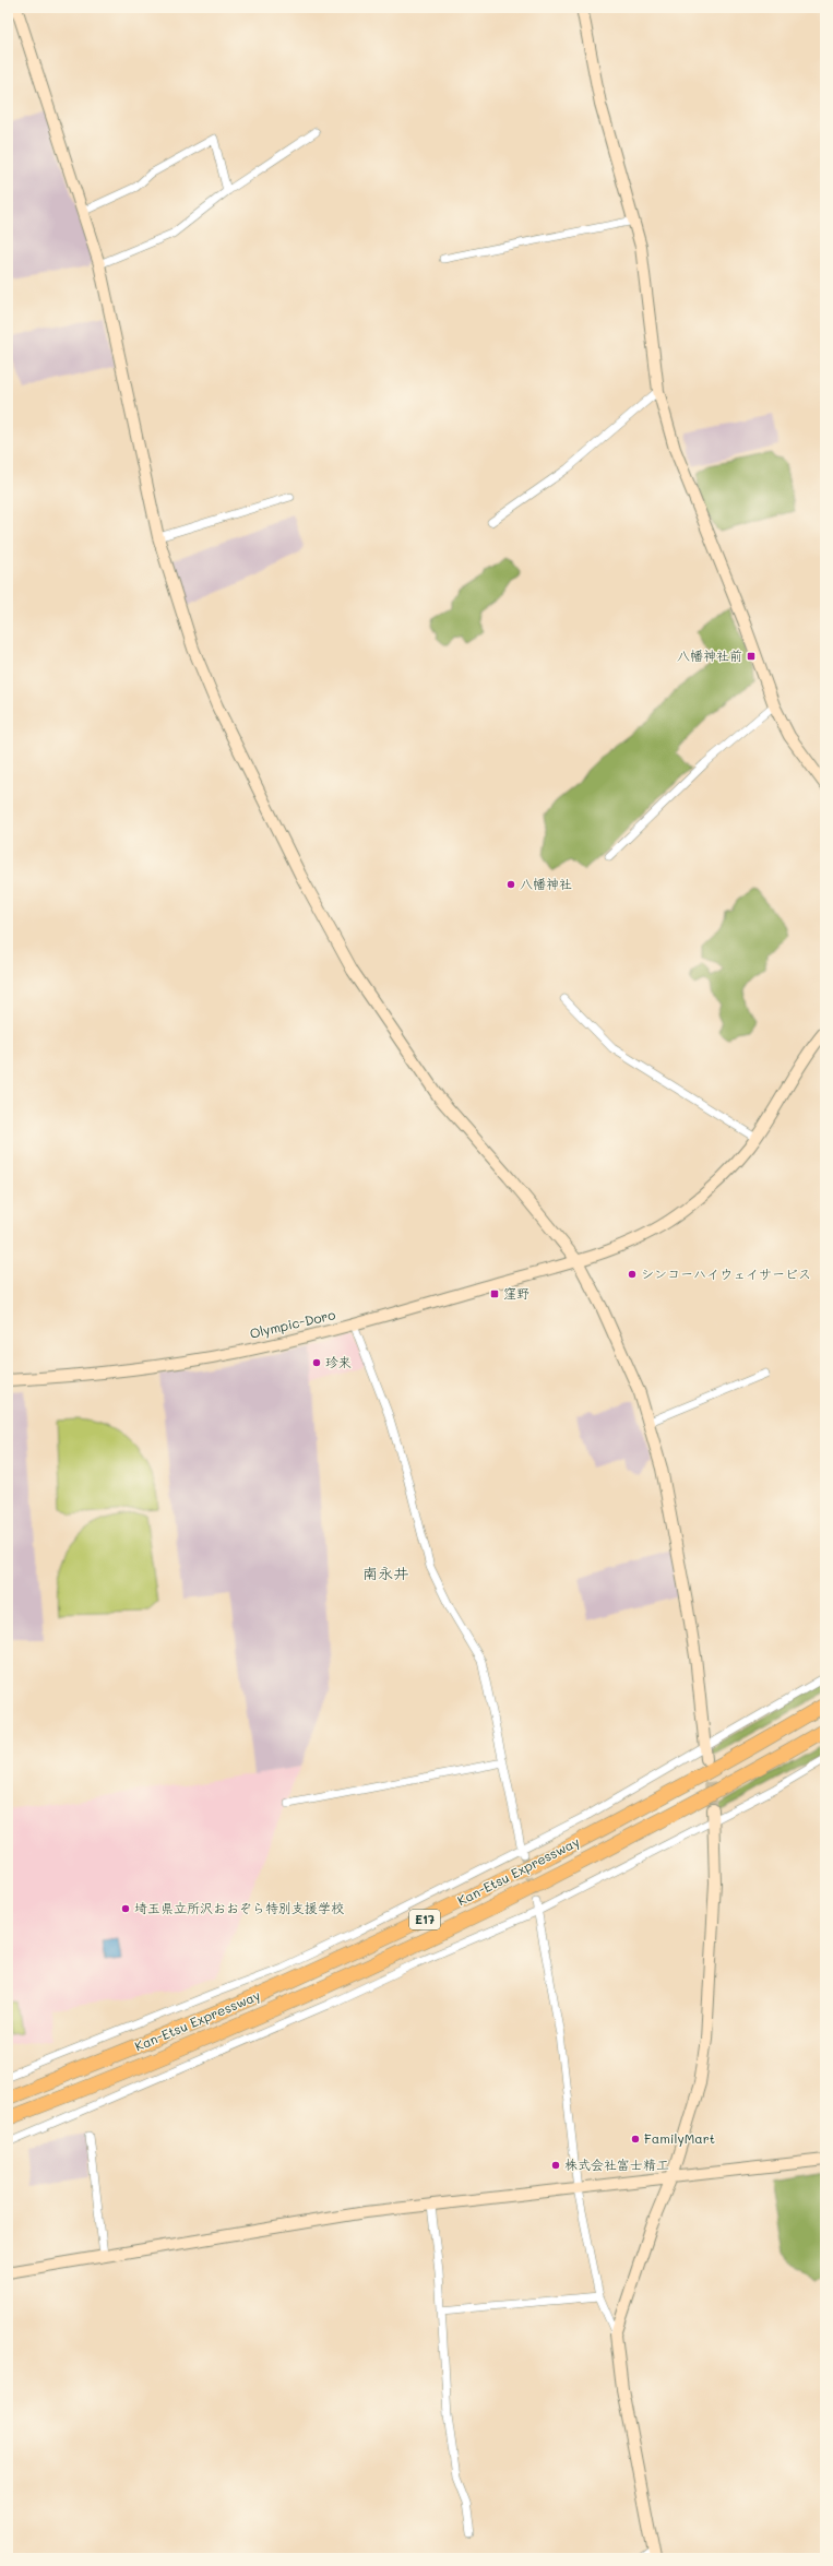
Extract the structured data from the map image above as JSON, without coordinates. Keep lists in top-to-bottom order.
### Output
{
  "streets": {
    "highway": ["Kan-Etsu Expressway", "E17"],
    "street": ["Olympic-Doro"]
  },
  "districts": ["南永井"],
  "places": {
    "transit": ["八幡神社前", "窪野"],
    "other": [
      "八幡神社",
      "シンコーハイウェイサービス",
      "珍来",
      "埼玉県立所沢おおぞら特別支援学校",
      "FamilyMart",
      "株式会社富士精工"
    ]
  }
}
